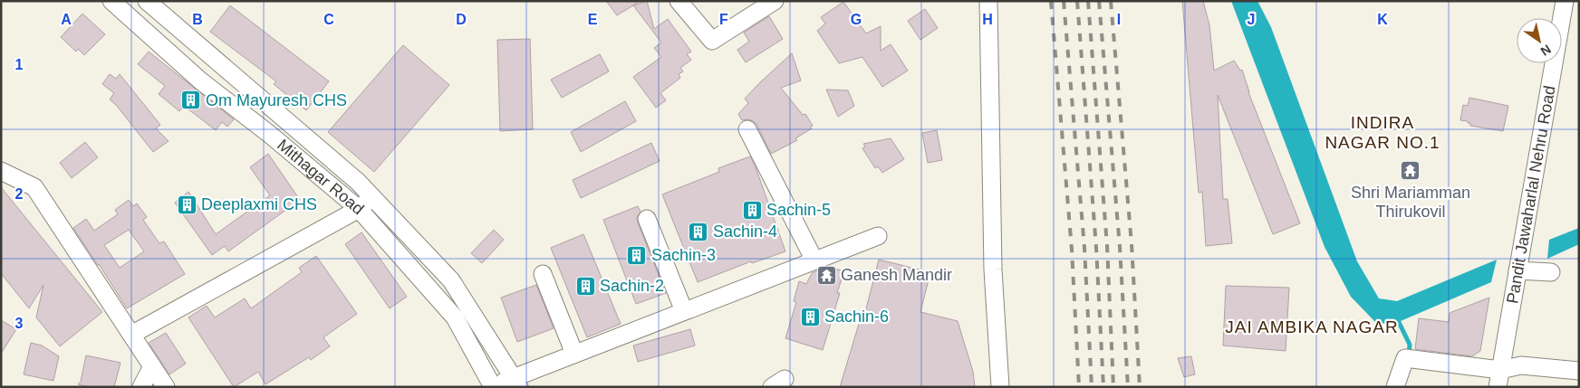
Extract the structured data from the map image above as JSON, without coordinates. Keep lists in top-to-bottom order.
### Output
{
  "streets": {
    "street": ["Mithagar Road", "Pandit Jawaharlal Nehru Road"]
  },
  "districts": ["INDIRA NAGAR NO.1", "JAI AMBIKA NAGAR"],
  "places": {
    "building": [
      "Om Mayuresh CHS",
      "Deeplaxmi CHS",
      "Sachin-5",
      "Sachin-4",
      "Sachin-3",
      "Sachin-2",
      "Sachin-6"
    ],
    "temple": ["Shri Mariamman Thirukovil", "Ganesh Mandir"]
  },
  "north": "bottom right",
  "grid": {
    "columns": [
      "A",
      "B",
      "C",
      "D",
      "E",
      "F",
      "G",
      "H",
      "I",
      "J",
      "K"
    ],
    "rows": ["1", "2", "3"]
  }
}
